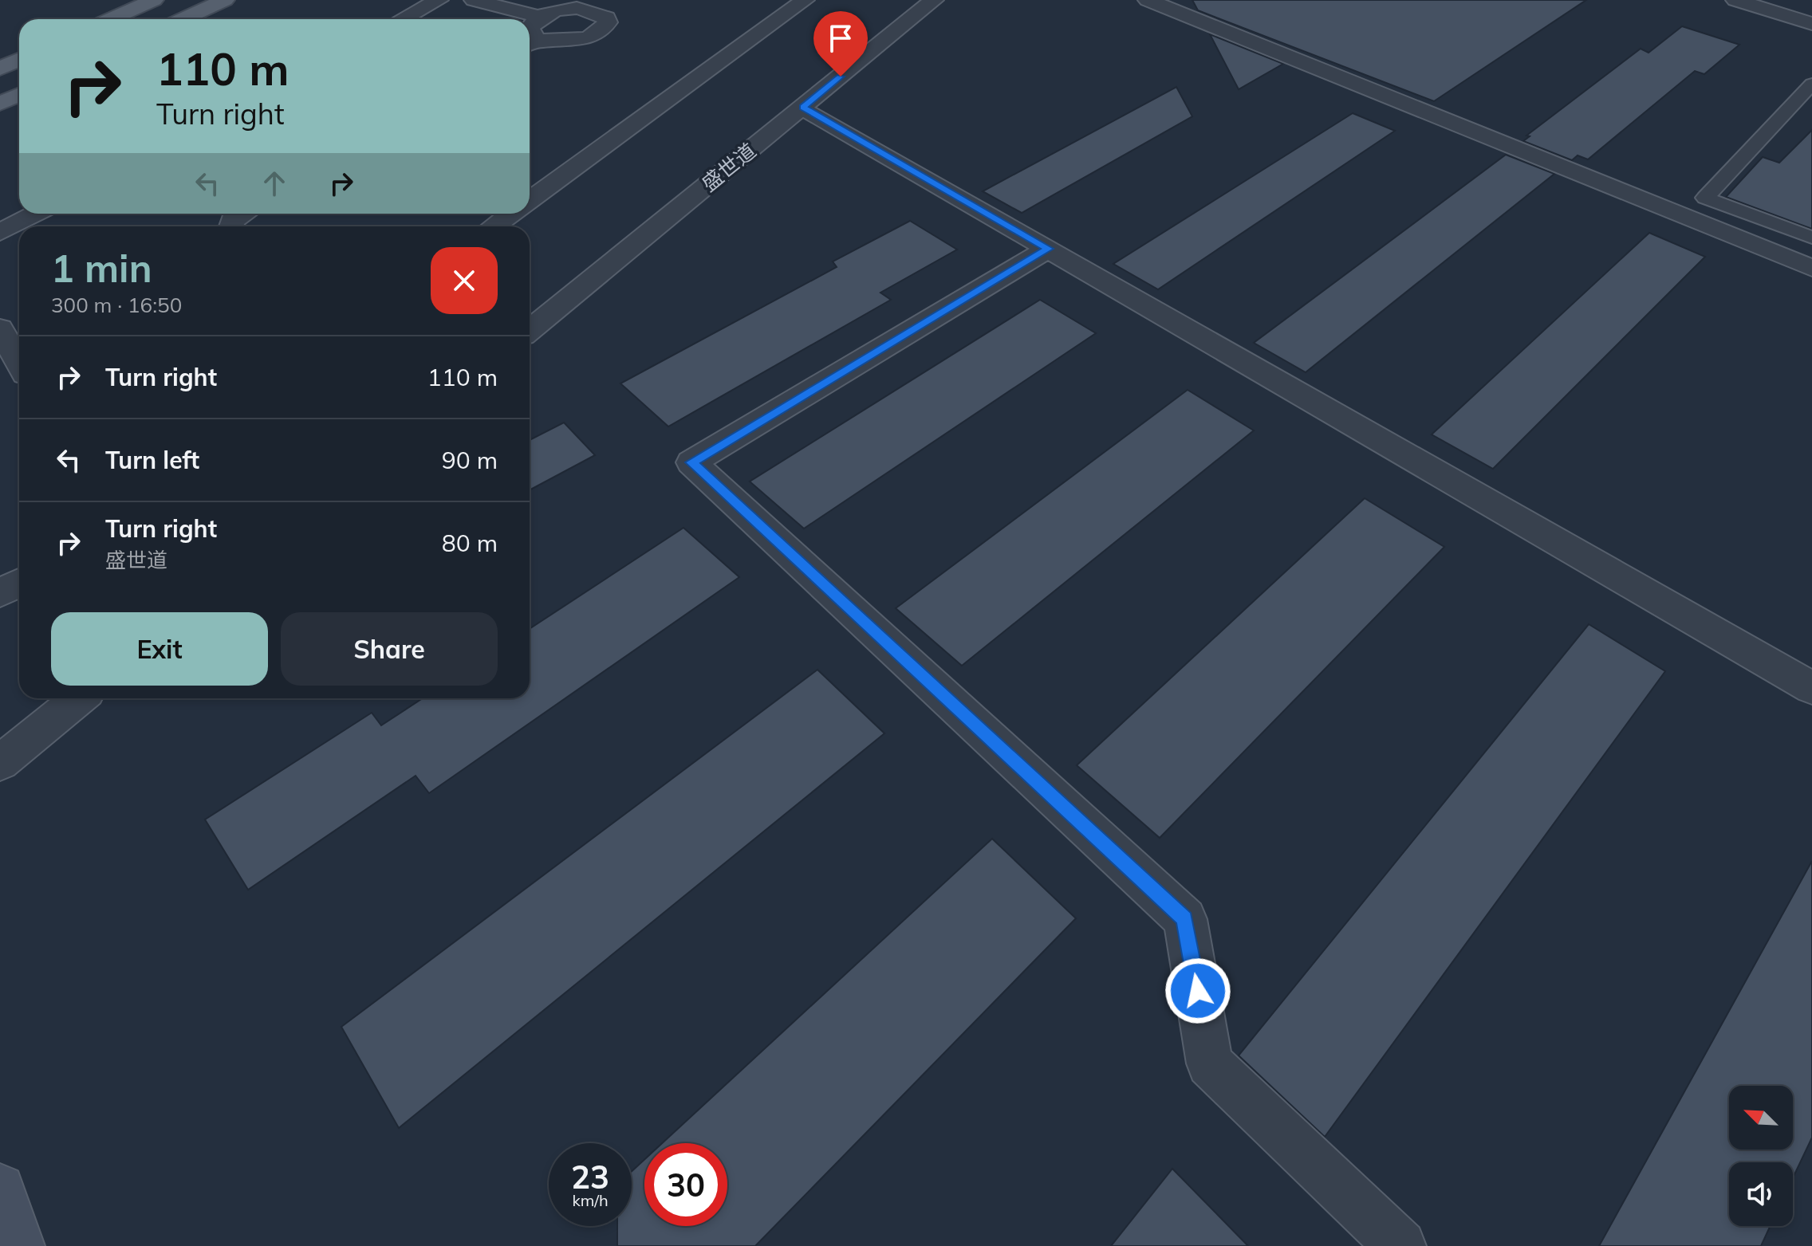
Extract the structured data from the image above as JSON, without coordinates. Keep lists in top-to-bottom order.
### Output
{
  "streets": {
    "street": ["盛世道"]
  },
  "north": "top left",
  "page": {
    "turn": ["110 m", "Turn right"],
    "heading": ["1 min", "300 m · 16:50"],
    "list": [
      {
        "name": "Turn right",
        "value": "110 m"
      },
      {
        "name": "Turn left",
        "value": "90 m"
      },
      {
        "name": "Turn right",
        "note": "盛世道",
        "value": "80 m"
      }
    ],
    "buttons": ["Exit", "Share"],
    "speed": "23 km/h",
    "limit": "30"
  }
}
